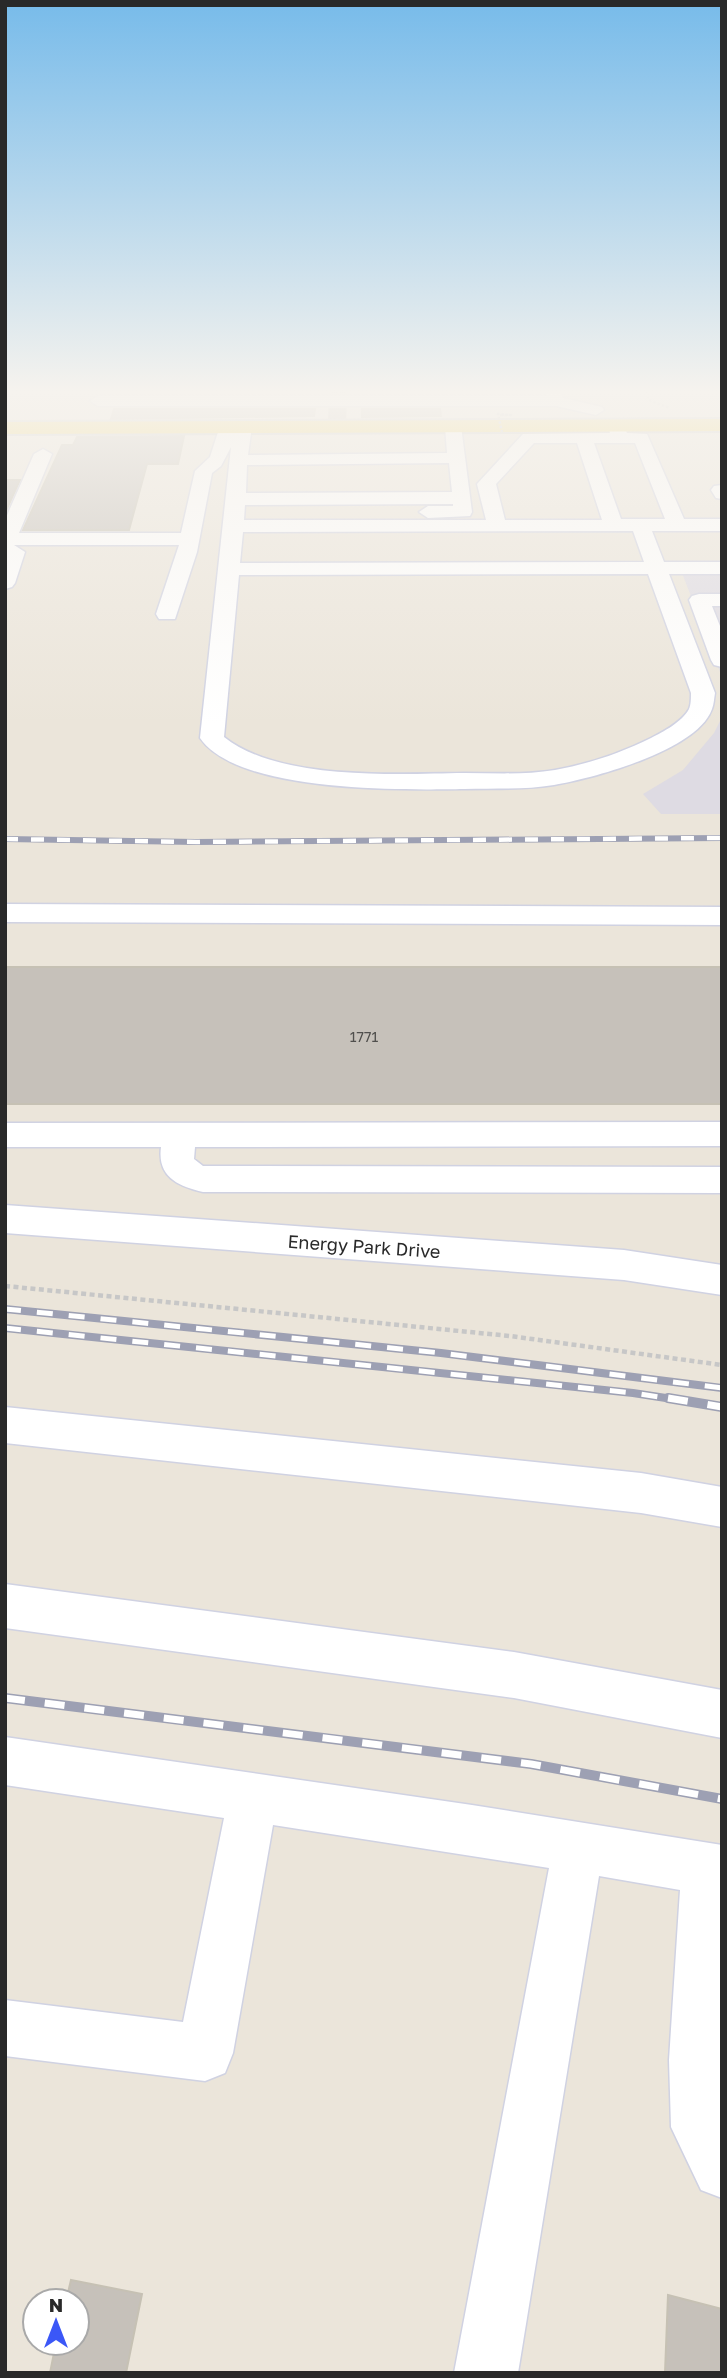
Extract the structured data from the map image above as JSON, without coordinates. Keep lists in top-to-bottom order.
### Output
{
  "streets": {
    "street": ["Energy Park Drive"]
  },
  "house_numbers": ["1771"],
  "north": "top"
}
